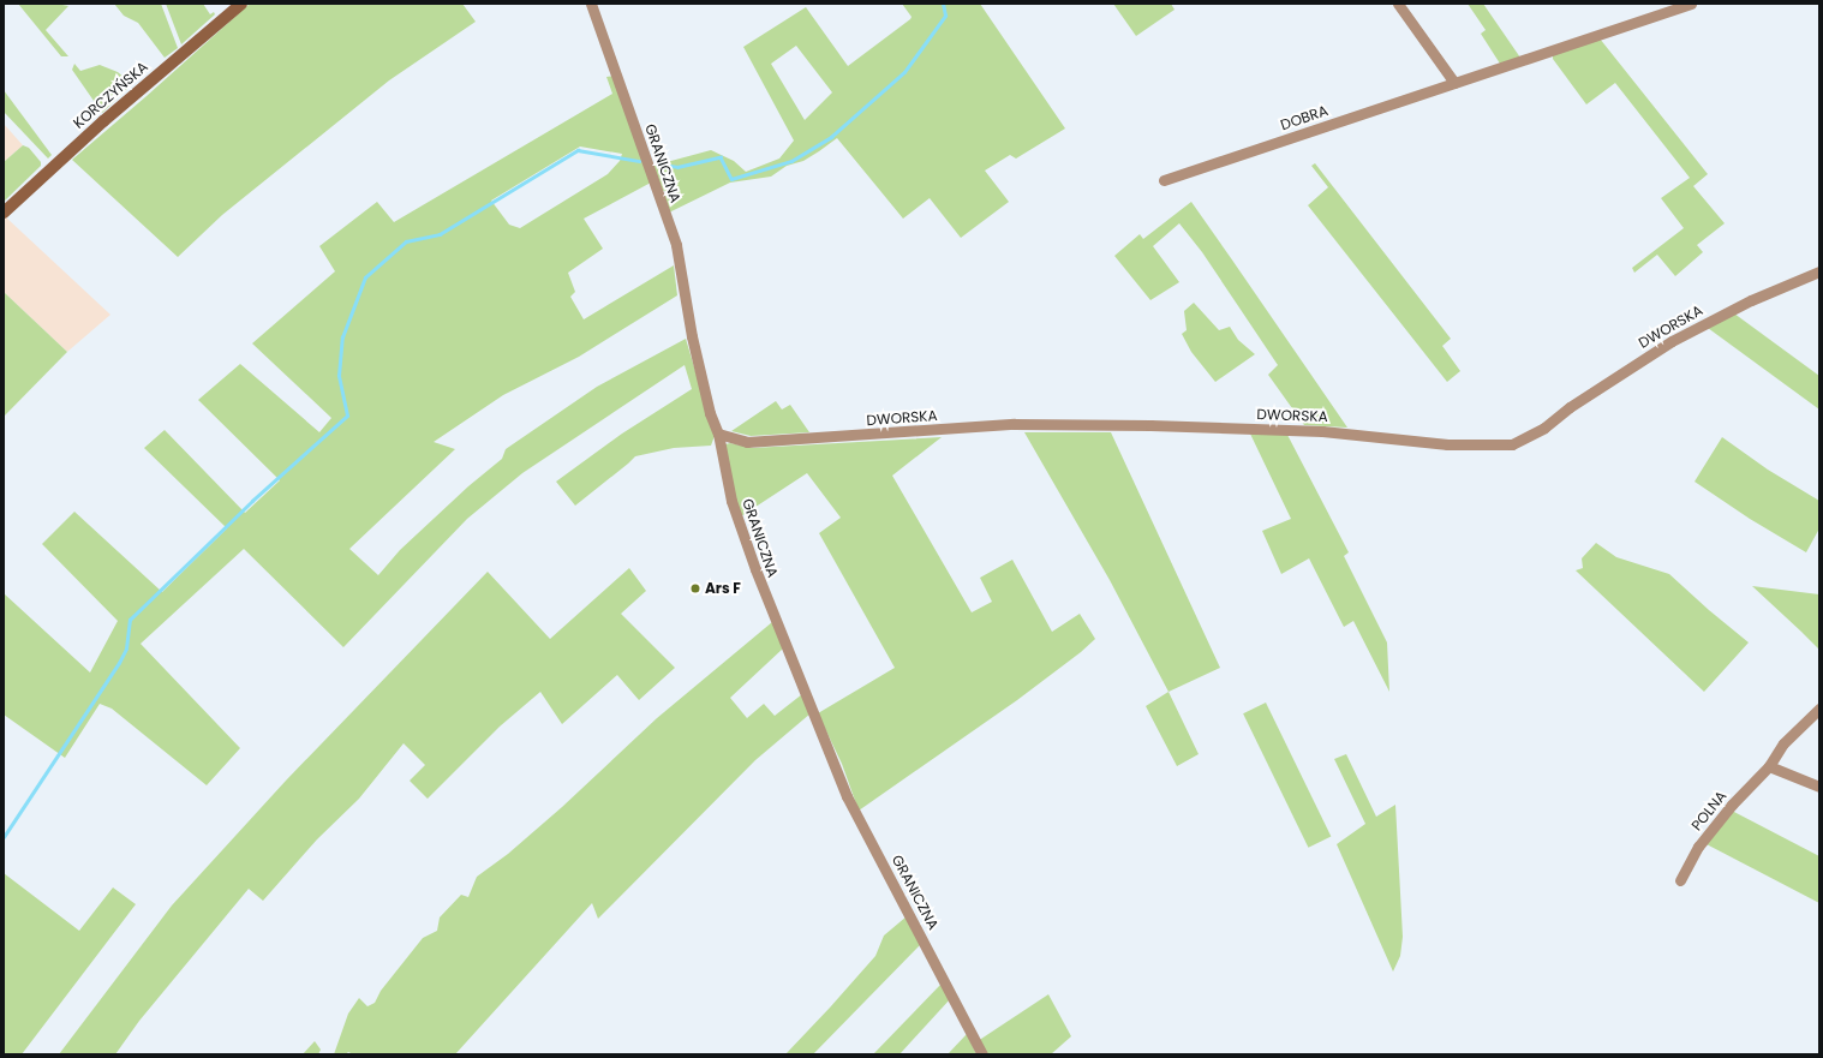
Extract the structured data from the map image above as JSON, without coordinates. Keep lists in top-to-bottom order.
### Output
{
  "streets": {
    "main road": ["KORCZYŃSKA"],
    "street": [
      "DOBRA",
      "GRANICZNA",
      "DWORSKA",
      "POLNA"
    ]
  },
  "crossings": [
    ["GRANICZNA", "DWORSKA"]
  ],
  "places": ["Ars F"]
}
